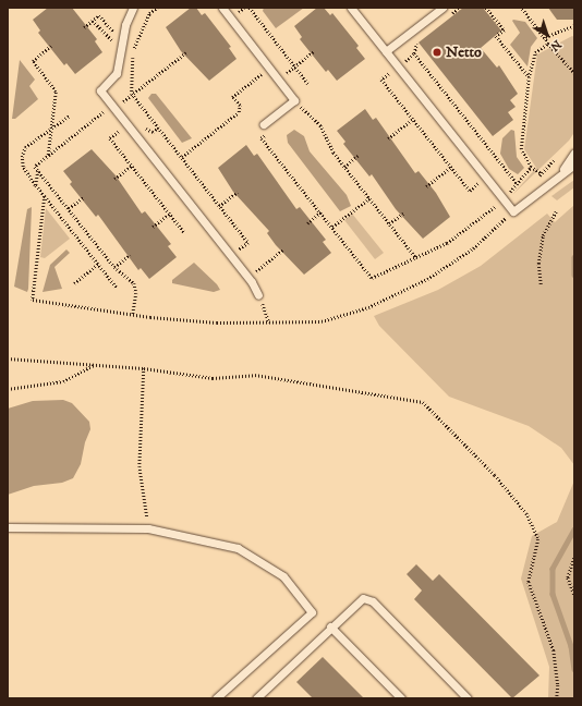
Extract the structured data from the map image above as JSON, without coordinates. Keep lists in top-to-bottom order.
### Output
{
  "places": ["Netto"],
  "north": "bottom right"
}
